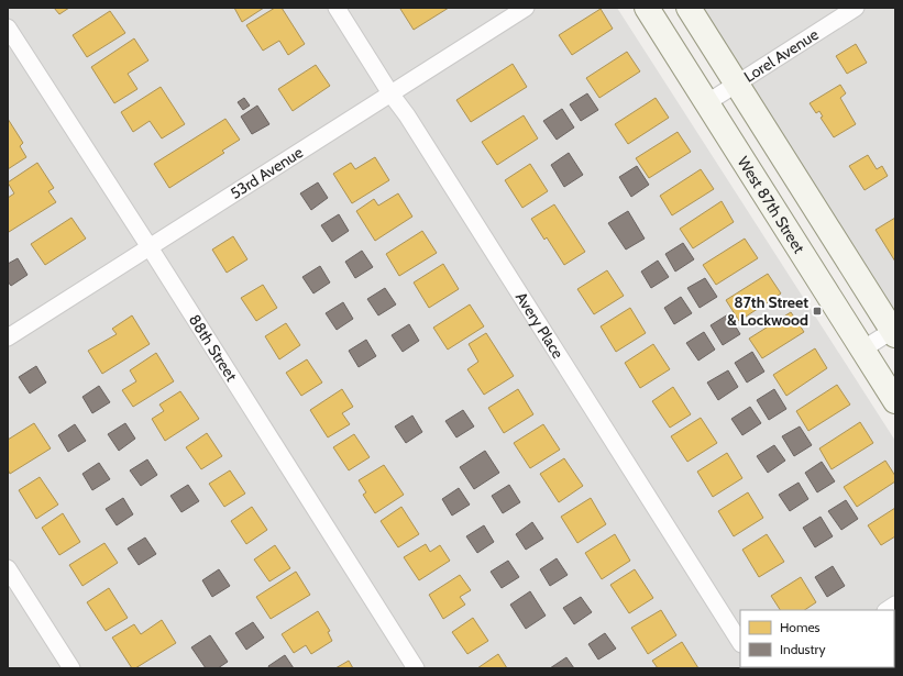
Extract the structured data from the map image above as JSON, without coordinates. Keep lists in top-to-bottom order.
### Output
{
  "streets": {
    "main road": ["West 87th Street"],
    "street": [
      "Lorel Avenue",
      "53rd Avenue",
      "Avery Place",
      "88th Street"
    ]
  },
  "crossings": [
    ["Lorel Avenue", "West 87th Street"],
    ["53rd Avenue", "Avery Place"],
    ["53rd Avenue", "88th Street"]
  ],
  "places": {
    "transit": ["87th Street & Lockwood"]
  },
  "legend": ["Homes", "Industry"]
}
